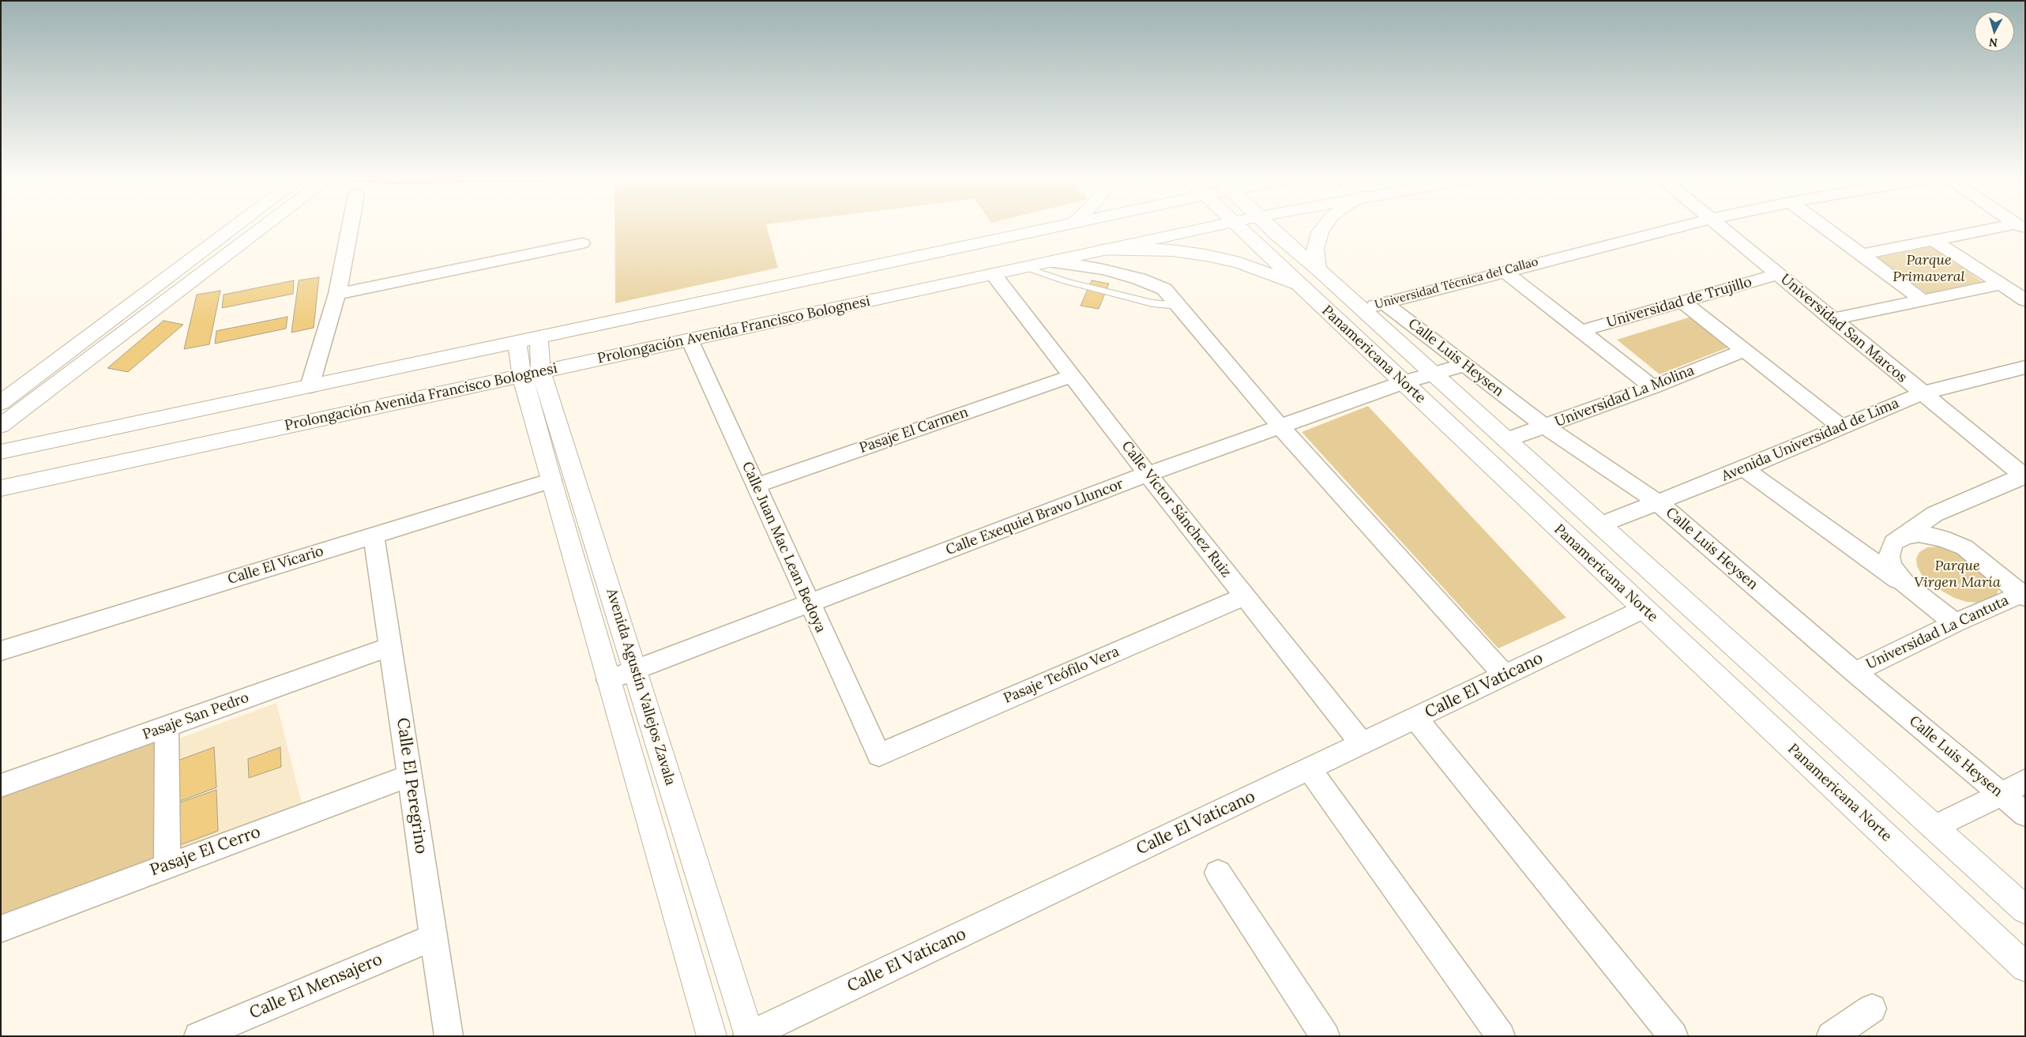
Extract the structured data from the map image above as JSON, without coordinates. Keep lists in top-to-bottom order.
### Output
{
  "streets": {
    "main road": ["Prolongación Avenida Francisco Bolognesi", "Panamericana Norte", "Avenida Agustín Vallejos Zavala"],
    "street": [
      "Universidad Técnica del Callao",
      "Universidad de Trujillo",
      "Universidad San Marcos",
      "Calle Luis Heysen",
      "Universidad La Molina",
      "Pasaje El Carmen",
      "Avenida Universidad de Lima",
      "Calle Víctor Sánchez Ruiz",
      "Calle Exequiel Bravo Lluncor",
      "Calle Juan Mac Lean Bedoya",
      "Calle El Vicario",
      "Universidad La Cantuta",
      "Pasaje Teófilo Vera",
      "Calle El Vaticano",
      "Pasaje San Pedro",
      "Calle El Peregrino",
      "Pasaje El Cerro",
      "Calle El Mensajero"
    ]
  },
  "crossings": [
    ["Universidad Técnica del Callao", "Panamericana Norte"],
    ["Universidad Técnica del Callao", "Calle Luis Heysen"],
    ["Universidad de Trujillo", "Universidad San Marcos"],
    ["Universidad San Marcos", "Avenida Universidad de Lima"],
    ["Prolongación Avenida Francisco Bolognesi", "Calle Víctor Sánchez Ruiz"],
    ["Prolongación Avenida Francisco Bolognesi", "Calle Juan Mac Lean Bedoya"],
    ["Prolongación Avenida Francisco Bolognesi", "Avenida Agustín Vallejos Zavala"],
    ["Panamericana Norte", "Universidad La Molina"],
    ["Panamericana Norte", "Avenida Universidad de Lima"],
    ["Panamericana Norte", "Calle Exequiel Bravo Lluncor"],
    ["Panamericana Norte", "Calle El Vaticano"],
    ["Calle Luis Heysen", "Universidad La Molina"],
    ["Calle Luis Heysen", "Avenida Universidad de Lima"],
    ["Calle Luis Heysen", "Calle Exequiel Bravo Lluncor"],
    ["Calle Luis Heysen", "Universidad La Cantuta"],
    ["Pasaje El Carmen", "Calle Víctor Sánchez Ruiz"],
    ["Pasaje El Carmen", "Calle Juan Mac Lean Bedoya"],
    ["Calle Víctor Sánchez Ruiz", "Calle Exequiel Bravo Lluncor"],
    ["Calle Víctor Sánchez Ruiz", "Pasaje Teófilo Vera"],
    ["Calle Víctor Sánchez Ruiz", "Calle El Vaticano"],
    ["Calle Exequiel Bravo Lluncor", "Calle Juan Mac Lean Bedoya"],
    ["Calle Exequiel Bravo Lluncor", "Avenida Agustín Vallejos Zavala"],
    ["Calle Juan Mac Lean Bedoya", "Pasaje Teófilo Vera"],
    ["Calle El Vicario", "Avenida Agustín Vallejos Zavala"],
    ["Calle El Vicario", "Calle El Peregrino"],
    ["Calle El Vaticano", "Avenida Agustín Vallejos Zavala"],
    ["Pasaje San Pedro", "Calle El Peregrino"],
    ["Calle El Peregrino", "Pasaje El Cerro"],
    ["Calle El Peregrino", "Calle El Mensajero"]
  ],
  "parks": ["Parque Primaveral", "Parque Virgen María"],
  "north": "bottom"
}
